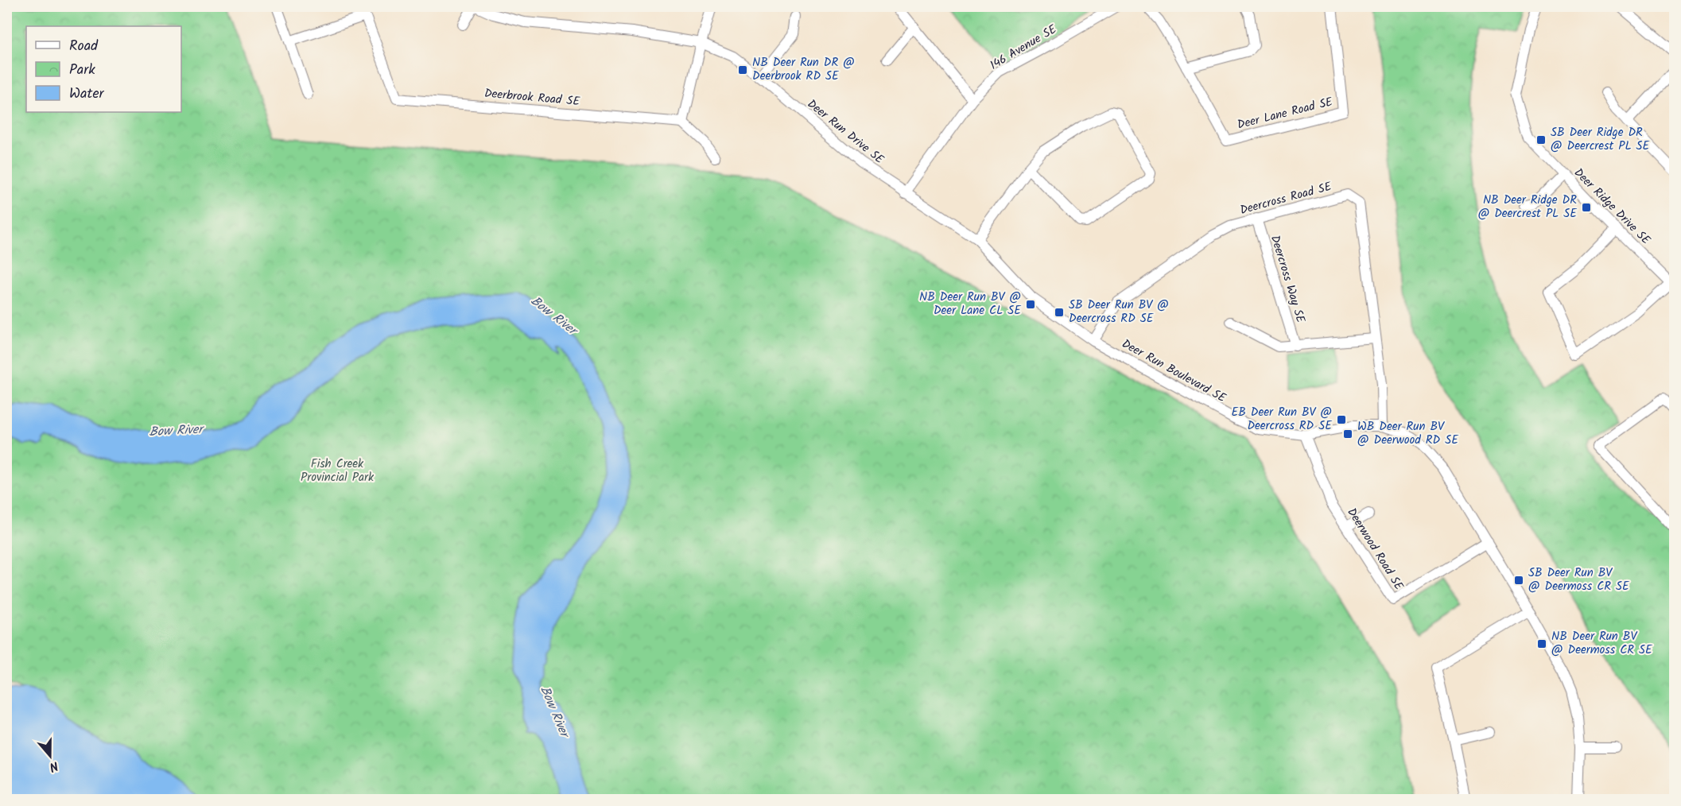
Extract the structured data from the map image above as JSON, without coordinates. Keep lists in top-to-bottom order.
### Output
{
  "streets": {
    "street": [
      "146 Avenue SE",
      "Deerbrook Road SE",
      "Deer Lane Road SE",
      "Deer Run Drive SE",
      "Deercross Road SE",
      "Deer Ridge Drive SE",
      "Deercross Way SE",
      "Deer Run Boulevard SE",
      "Deerwood Road SE"
    ]
  },
  "crossings": [
    ["146 Avenue SE", "Deer Run Drive SE"],
    ["146 Avenue SE", "Deer Run Boulevard SE"],
    ["Deer Run Drive SE", "Deer Run Boulevard SE"],
    ["Deercross Road SE", "Deercross Way SE"],
    ["Deercross Road SE", "Deer Run Boulevard SE"],
    ["Deer Run Boulevard SE", "Deerwood Road SE"]
  ],
  "water": ["Bow River"],
  "parks": ["Fish Creek Provincial Park"],
  "places": {
    "transit": [
      "NB Deer Run DR @ Deerbrook RD SE",
      "SB Deer Ridge DR @ Deercrest PL SE",
      "NB Deer Ridge DR @ Deercrest PL SE",
      "NB Deer Run BV @ Deer Lane CL SE",
      "SB Deer Run BV @ Deercross RD SE",
      "EB Deer Run BV @ Deercross RD SE",
      "WB Deer Run BV @ Deerwood RD SE",
      "SB Deer Run BV @ Deermoss CR SE",
      "NB Deer Run BV @ Deermoss CR SE"
    ]
  },
  "legend": ["Road", "Park", "Water"],
  "north": "bottom"
}
